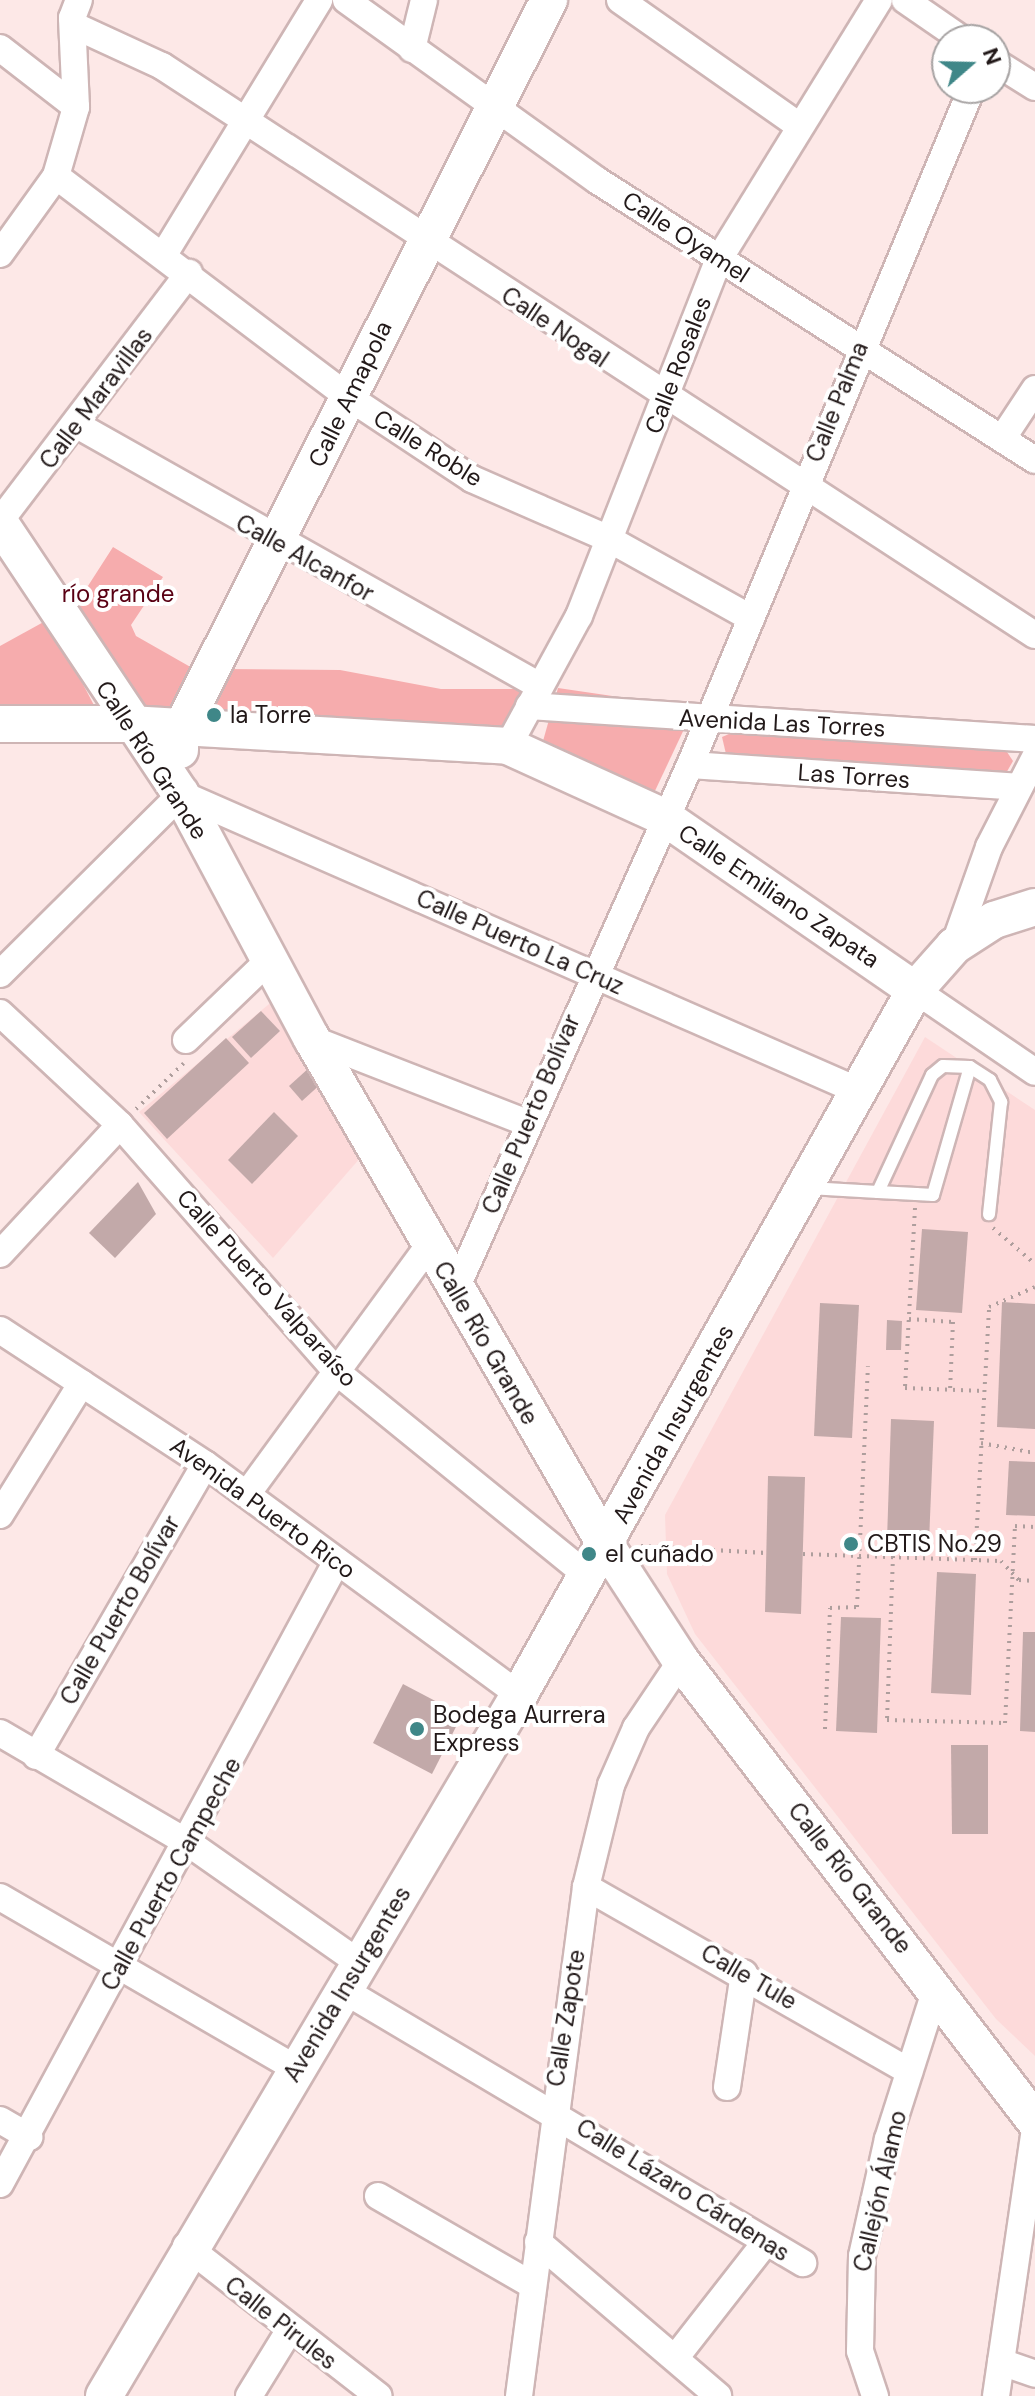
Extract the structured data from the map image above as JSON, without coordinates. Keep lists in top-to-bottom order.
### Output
{
  "streets": {
    "street": [
      "Calle Oyamel",
      "Calle Nogal",
      "Calle Rosales",
      "Calle Amapola",
      "Calle Maravillas",
      "Calle Palma",
      "Calle Roble",
      "Calle Alcanfor",
      "Avenida Las Torres",
      "Calle Río Grande",
      "Las Torres",
      "Calle Emiliano Zapata",
      "Calle Puerto La Cruz",
      "Calle Puerto Bolívar",
      "Calle Puerto Valparaíso",
      "Avenida Insurgentes",
      "Avenida Puerto Rico",
      "Calle Puerto Campeche",
      "Calle Tule",
      "Calle Zapote",
      "Calle Lázaro Cárdenas",
      "Callejón Álamo",
      "Calle Pirules"
    ]
  },
  "crossings": [
    ["Calle Oyamel", "Calle Rosales"],
    ["Calle Oyamel", "Calle Amapola"],
    ["Calle Oyamel", "Calle Palma"],
    ["Calle Nogal", "Calle Rosales"],
    ["Calle Nogal", "Calle Amapola"],
    ["Calle Nogal", "Calle Palma"],
    ["Calle Rosales", "Calle Roble"],
    ["Calle Rosales", "Calle Alcanfor"],
    ["Calle Rosales", "Avenida Las Torres"],
    ["Calle Rosales", "Calle Emiliano Zapata"],
    ["Calle Amapola", "Calle Roble"],
    ["Calle Amapola", "Calle Alcanfor"],
    ["Calle Amapola", "Calle Río Grande"],
    ["Calle Amapola", "Calle Puerto La Cruz"],
    ["Calle Maravillas", "Calle Roble"],
    ["Calle Maravillas", "Calle Alcanfor"],
    ["Calle Maravillas", "Calle Río Grande"],
    ["Calle Palma", "Calle Roble"],
    ["Calle Palma", "Avenida Las Torres"],
    ["Calle Palma", "Calle Puerto Bolívar"],
    ["Calle Alcanfor", "Avenida Las Torres"],
    ["Avenida Las Torres", "Calle Puerto Bolívar"],
    ["Calle Río Grande", "Calle Puerto La Cruz"],
    ["Calle Río Grande", "Calle Puerto Bolívar"],
    ["Calle Río Grande", "Avenida Insurgentes"],
    ["Calle Río Grande", "Calle Zapote"],
    ["Calle Río Grande", "Callejón Álamo"],
    ["Las Torres", "Calle Puerto Bolívar"],
    ["Calle Emiliano Zapata", "Calle Puerto Bolívar"],
    ["Calle Emiliano Zapata", "Avenida Insurgentes"],
    ["Calle Puerto La Cruz", "Calle Puerto Bolívar"],
    ["Calle Puerto La Cruz", "Avenida Insurgentes"],
    ["Calle Puerto Bolívar", "Avenida Puerto Rico"],
    ["Calle Puerto Bolívar", "Calle Lázaro Cárdenas"],
    ["Calle Puerto Valparaíso", "Avenida Insurgentes"],
    ["Avenida Insurgentes", "Avenida Puerto Rico"],
    ["Avenida Insurgentes", "Calle Lázaro Cárdenas"],
    ["Avenida Insurgentes", "Calle Pirules"],
    ["Avenida Puerto Rico", "Calle Puerto Campeche"],
    ["Calle Puerto Campeche", "Calle Lázaro Cárdenas"],
    ["Calle Tule", "Calle Zapote"],
    ["Calle Tule", "Callejón Álamo"],
    ["Calle Zapote", "Calle Lázaro Cárdenas"]
  ],
  "parks": ["río grande"],
  "places": [
    "la Torre",
    "CBTIS No.29",
    "el cuñado",
    "Bodega Aurrera Express"
  ],
  "north": "right"
}
